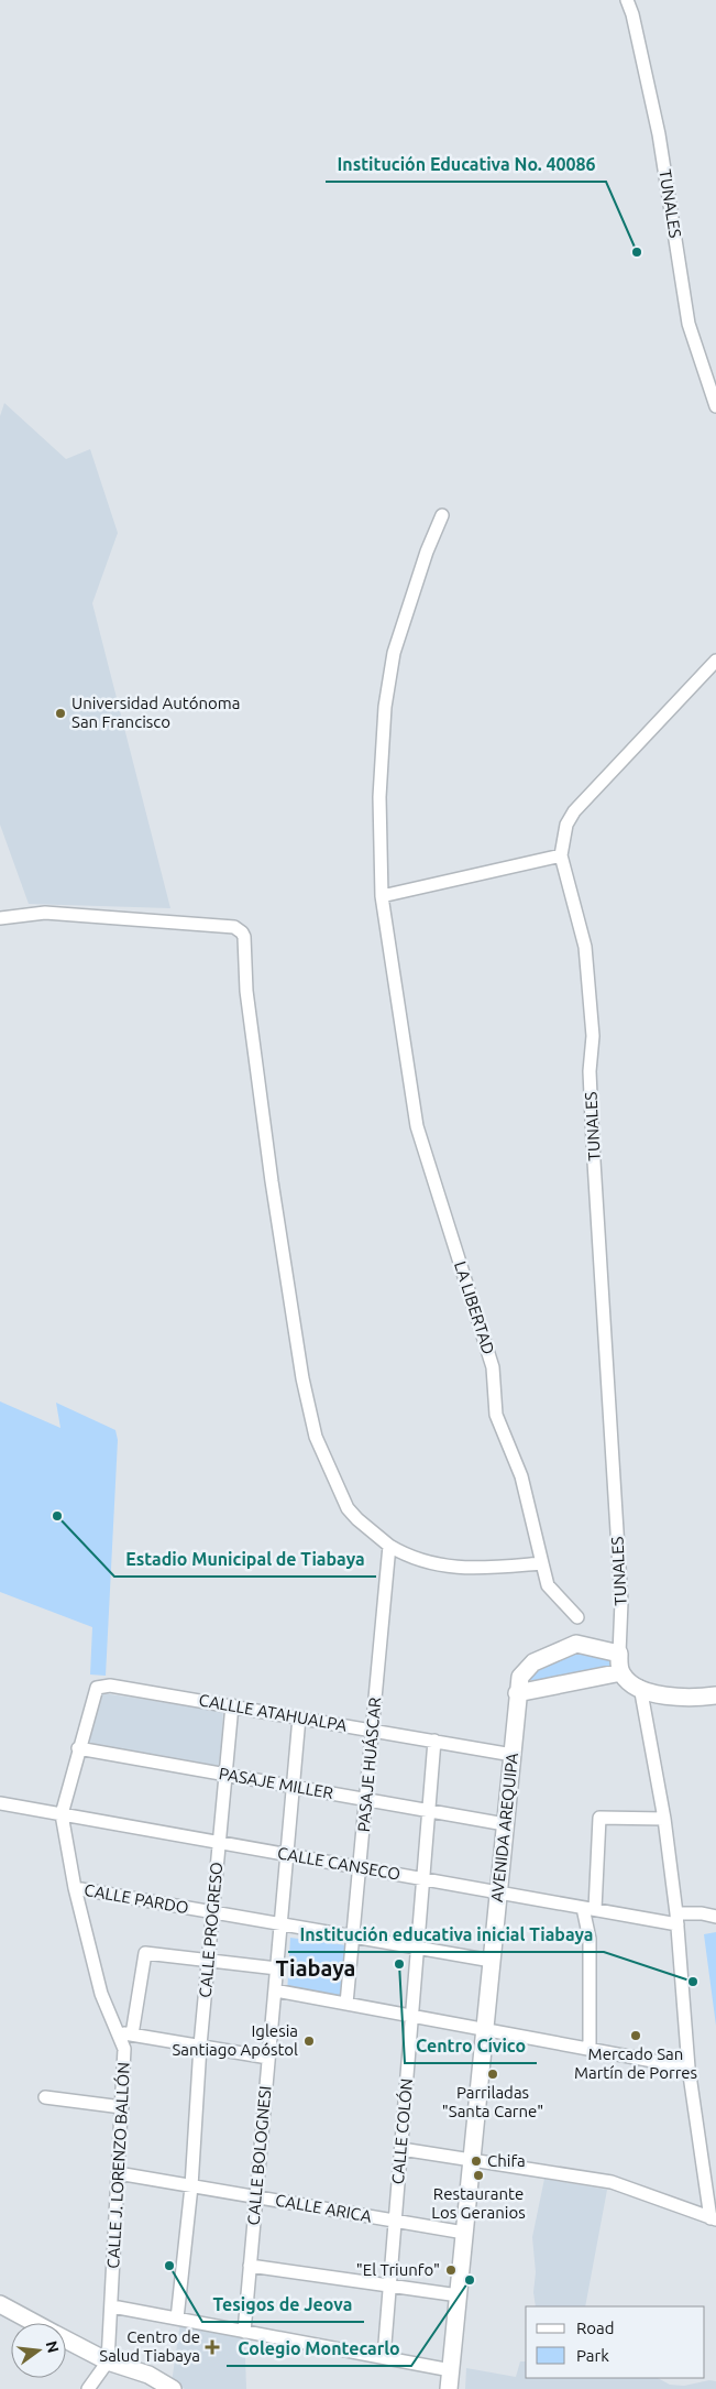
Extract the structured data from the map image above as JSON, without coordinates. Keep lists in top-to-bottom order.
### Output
{
  "streets": {
    "main road": ["AVENIDA AREQUIPA"],
    "street": [
      "TUNALES",
      "LA LIBERTAD",
      "CALLLE ATAHUALPA",
      "PASAJE HUÁSCAR",
      "PASAJE MILLER",
      "CALLE CANSECO",
      "CALLE PARDO",
      "CALLE PROGRESO",
      "CALLE COLÓN",
      "CALLE BOLOGNESI",
      "CALLE J. LORENZO BALLÓN",
      "CALLE ARICA"
    ]
  },
  "crossings": [
    ["TUNALES", "AVENIDA AREQUIPA"],
    ["CALLLE ATAHUALPA", "PASAJE HUÁSCAR"],
    ["CALLLE ATAHUALPA", "AVENIDA AREQUIPA"],
    ["CALLLE ATAHUALPA", "CALLE PROGRESO"],
    ["CALLLE ATAHUALPA", "CALLE COLÓN"],
    ["CALLLE ATAHUALPA", "CALLE BOLOGNESI"],
    ["CALLLE ATAHUALPA", "CALLE J. LORENZO BALLÓN"],
    ["PASAJE HUÁSCAR", "PASAJE MILLER"],
    ["PASAJE HUÁSCAR", "CALLE CANSECO"],
    ["PASAJE HUÁSCAR", "CALLE PARDO"],
    ["PASAJE MILLER", "AVENIDA AREQUIPA"],
    ["PASAJE MILLER", "CALLE PROGRESO"],
    ["PASAJE MILLER", "CALLE COLÓN"],
    ["PASAJE MILLER", "CALLE BOLOGNESI"],
    ["PASAJE MILLER", "CALLE J. LORENZO BALLÓN"],
    ["AVENIDA AREQUIPA", "CALLE CANSECO"],
    ["AVENIDA AREQUIPA", "CALLE PARDO"],
    ["AVENIDA AREQUIPA", "CALLE ARICA"],
    ["CALLE CANSECO", "CALLE PROGRESO"],
    ["CALLE CANSECO", "CALLE COLÓN"],
    ["CALLE CANSECO", "CALLE BOLOGNESI"],
    ["CALLE CANSECO", "CALLE J. LORENZO BALLÓN"],
    ["CALLE PARDO", "CALLE PROGRESO"],
    ["CALLE PARDO", "CALLE COLÓN"],
    ["CALLE PARDO", "CALLE BOLOGNESI"],
    ["CALLE PARDO", "CALLE J. LORENZO BALLÓN"],
    ["CALLE PROGRESO", "CALLE ARICA"],
    ["CALLE COLÓN", "CALLE ARICA"],
    ["CALLE BOLOGNESI", "CALLE ARICA"],
    ["CALLE J. LORENZO BALLÓN", "CALLE ARICA"]
  ],
  "districts": ["Tiabaya"],
  "places": {
    "other": [
      "Institución Educativa No. 40086",
      "Universidad Autónoma San Francisco",
      "Estadio Municipal de Tiabaya",
      "Centro Cívico",
      "Institución educativa inicial Tiabaya",
      "Mercado San Martín de Porres",
      "Iglesia Santiago Apóstol",
      "Parriladas \"Santa Carne\"",
      "Chifa",
      "Restaurante Los Geranios",
      "Tesigos de Jeova",
      "\"El Triunfo\"",
      "Colegio Montecarlo"
    ],
    "health": ["Centro de Salud Tiabaya"]
  },
  "legend": ["Road", "Park"],
  "north": "right"
}
